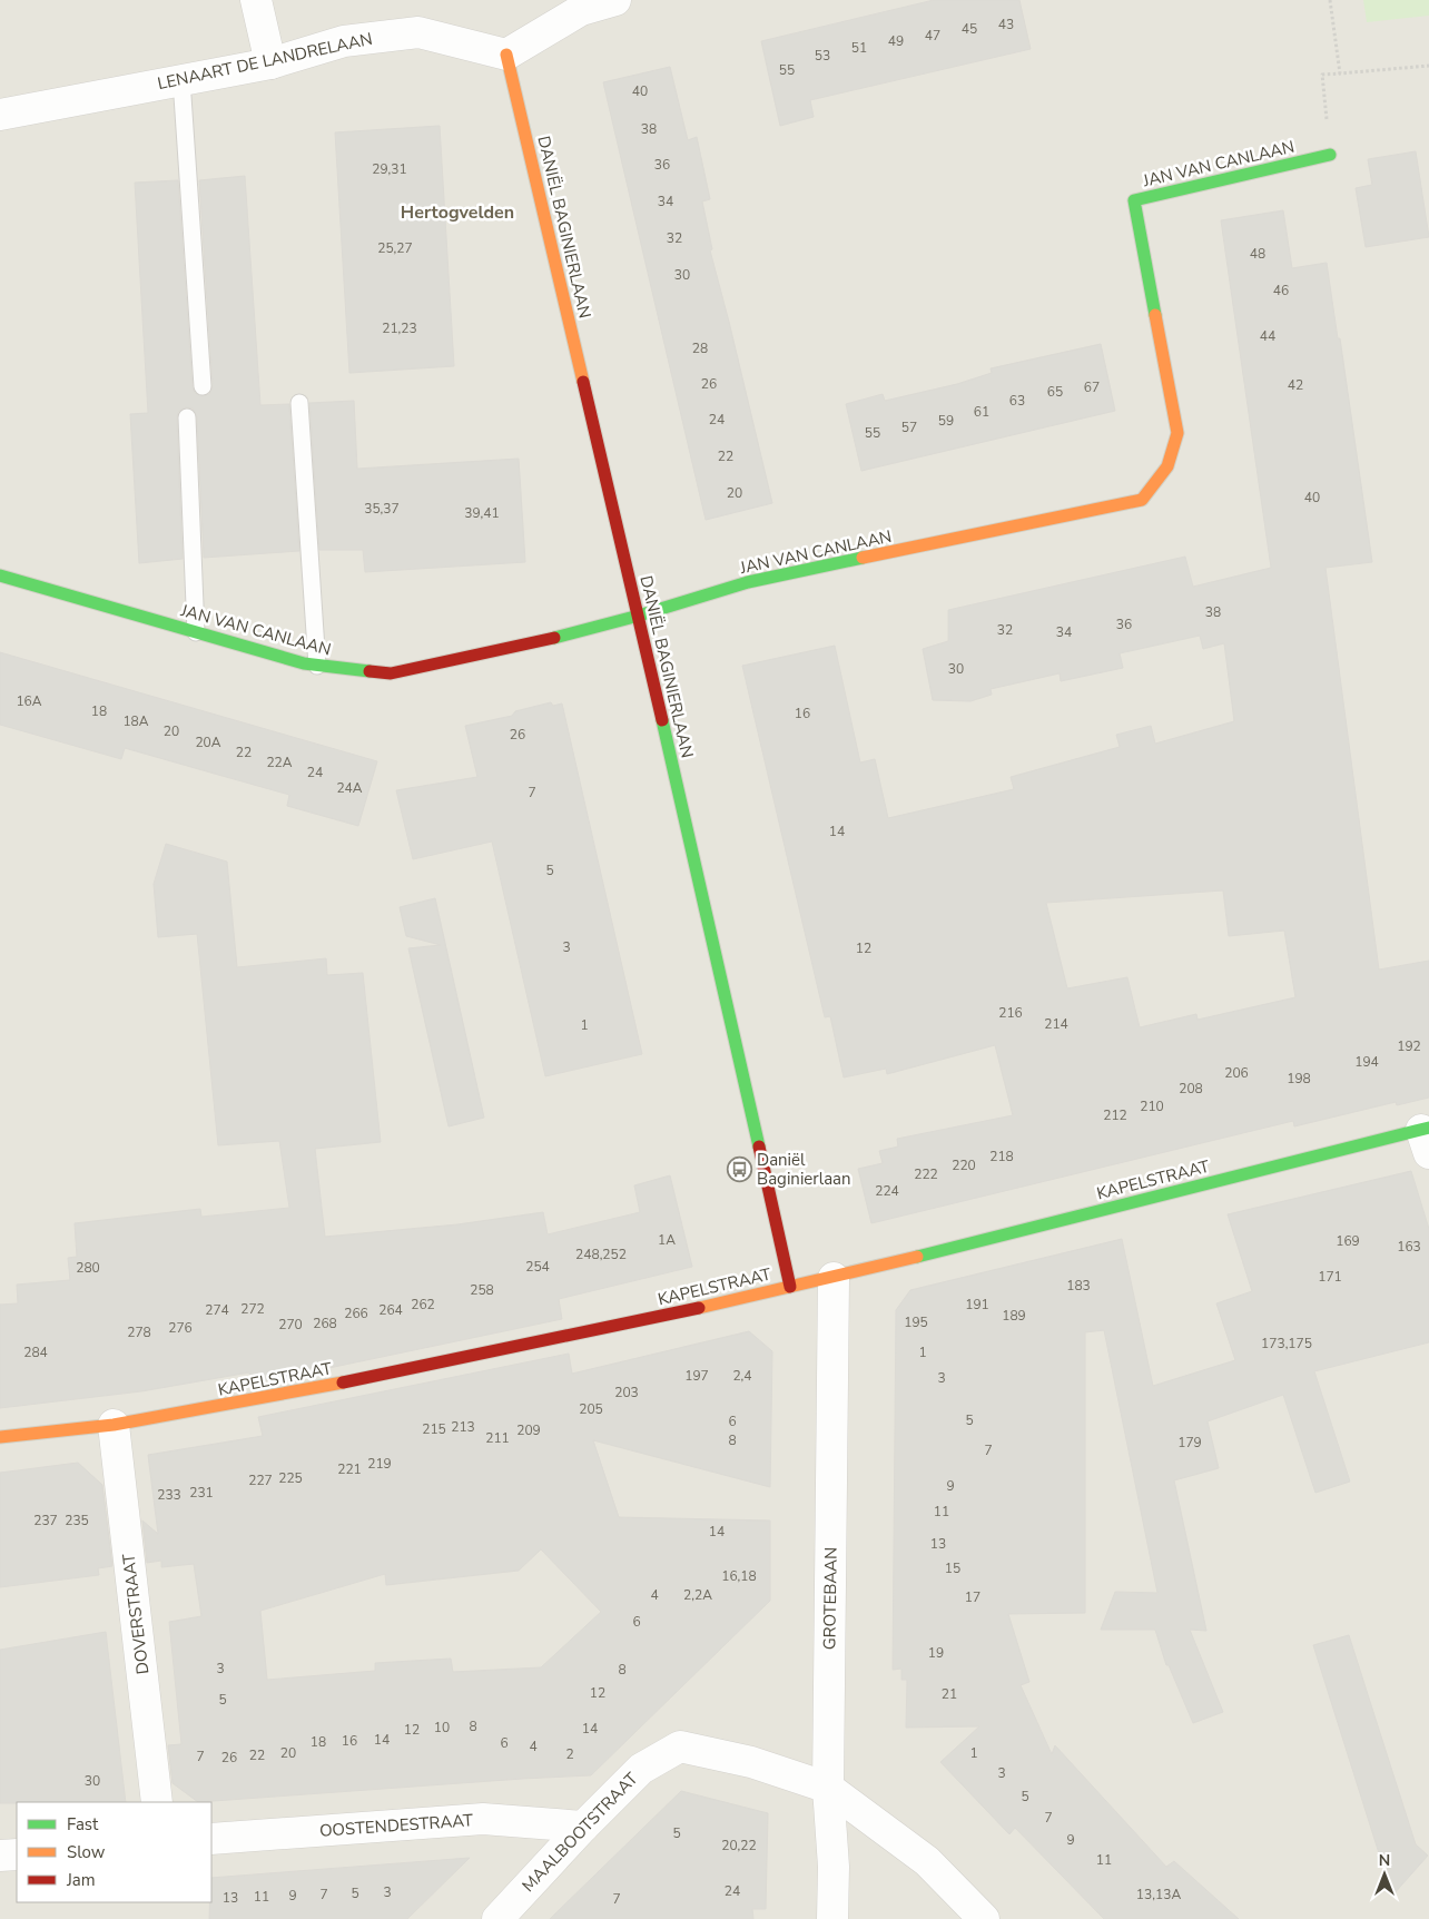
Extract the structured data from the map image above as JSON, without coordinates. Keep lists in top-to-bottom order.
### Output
{
  "streets": {
    "street": [
      "LENAART DE LANDRELAAN",
      "JAN VAN CANLAAN",
      "DANIËL BAGINIERLAAN",
      "KAPELSTRAAT",
      "GROTEBAAN",
      "DOVERSTRAAT",
      "OOSTENDESTRAAT",
      "MAALBOOTSTRAAT"
    ]
  },
  "crossings": [
    ["LENAART DE LANDRELAAN", "DANIËL BAGINIERLAAN"],
    ["JAN VAN CANLAAN", "DANIËL BAGINIERLAAN"],
    ["DANIËL BAGINIERLAAN", "KAPELSTRAAT"],
    ["KAPELSTRAAT", "GROTEBAAN"],
    ["KAPELSTRAAT", "DOVERSTRAAT"],
    ["GROTEBAAN", "MAALBOOTSTRAAT"],
    ["OOSTENDESTRAAT", "MAALBOOTSTRAAT"]
  ],
  "districts": ["Hertogvelden"],
  "places": {
    "bus stop": ["Daniël Baginierlaan"]
  },
  "house_numbers": [
    "43",
    "45",
    "47",
    "49",
    "51",
    "53",
    "55",
    "40",
    "38",
    "36",
    "29,31",
    "34",
    "32",
    "25,27",
    "48",
    "30",
    "46",
    "21,23",
    "44",
    "28",
    "26",
    "42",
    "67",
    "65",
    "63",
    "61",
    "24",
    "59",
    "57",
    "55",
    "22",
    "20",
    "40",
    "35,37",
    "39,41",
    "38",
    "36",
    "32",
    "34",
    "30",
    "16A",
    "18",
    "16",
    "18A",
    "20",
    "26",
    "20A",
    "22",
    "22A",
    "24",
    "24A",
    "7",
    "14",
    "5",
    "3",
    "12",
    "216",
    "214",
    "1",
    "192",
    "194",
    "206",
    "198",
    "208",
    "210",
    "212",
    "218",
    "220",
    "222",
    "224",
    "1A",
    "169",
    "163",
    "248,252",
    "254",
    "280",
    "171",
    "183",
    "258",
    "262",
    "191",
    "272",
    "274",
    "264",
    "266",
    "189",
    "195",
    "268",
    "270",
    "276",
    "278",
    "173,175",
    "284",
    "1",
    "197",
    "2,4",
    "3",
    "203",
    "205",
    "5",
    "6",
    "213",
    "215",
    "209",
    "211",
    "8",
    "179",
    "7",
    "219",
    "221",
    "225",
    "227",
    "9",
    "231",
    "233",
    "11",
    "237",
    "235",
    "14",
    "13",
    "15",
    "16,18",
    "4",
    "2,2A",
    "17",
    "6",
    "19",
    "3",
    "8",
    "12",
    "21",
    "5",
    "8",
    "10",
    "14",
    "12",
    "14",
    "16",
    "18",
    "6",
    "4",
    "20",
    "1",
    "2",
    "22",
    "7",
    "26",
    "3",
    "30",
    "5",
    "7",
    "5",
    "9",
    "20,22",
    "11",
    "24",
    "3",
    "5",
    "7",
    "13,13A",
    "9",
    "11",
    "13",
    "7"
  ],
  "legend": ["Fast", "Slow", "Jam"],
  "north": "top"
}
